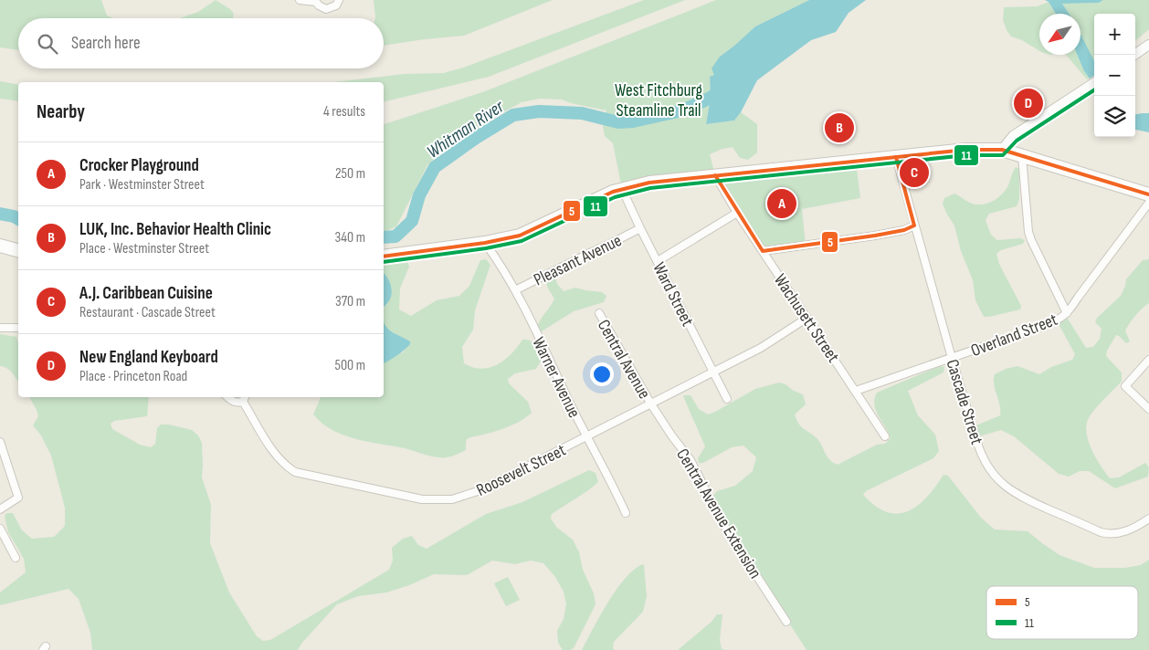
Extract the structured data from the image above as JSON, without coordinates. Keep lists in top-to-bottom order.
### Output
{
  "streets": {
    "street": [
      "Pleasant Avenue",
      "Ward Street",
      "Wachusett Street",
      "Overland Street",
      "Central Avenue",
      "Warner Avenue",
      "Cascade Street",
      "Roosevelt Street",
      "Central Avenue Extension"
    ]
  },
  "crossings": [
    ["Pleasant Avenue", "Ward Street"],
    ["Pleasant Avenue", "Warner Avenue"],
    ["Ward Street", "Roosevelt Street"],
    ["Wachusett Street", "Overland Street"],
    ["Wachusett Street", "Roosevelt Street"],
    ["Overland Street", "Cascade Street"],
    ["Central Avenue", "Roosevelt Street"],
    ["Central Avenue", "Central Avenue Extension"],
    ["Warner Avenue", "Roosevelt Street"],
    ["Roosevelt Street", "Central Avenue Extension"]
  ],
  "water": ["Whitman River"],
  "parks": ["West Fitchburg Steamline Trail"],
  "lines": ["transit line 11", "transit line 5"],
  "legend": ["5", "11"],
  "north": "bottom left",
  "page": {
    "map_buttons": ["+", "−"],
    "search": "Search here",
    "heading": ["Nearby", "4 results"],
    "pins": [
      "D",
      "B",
      "C",
      "A"
    ],
    "list": [
      {
        "mark": "A",
        "name": "Crocker Playground",
        "note": "Park · Westminster Street",
        "value": "250 m"
      },
      {
        "mark": "B",
        "name": "LUK, Inc. Behavior Health Clinic",
        "note": "Place · Westminster Street",
        "value": "340 m"
      },
      {
        "mark": "C",
        "name": "A.J. Caribbean Cuisine",
        "note": "Restaurant · Cascade Street",
        "value": "370 m"
      },
      {
        "mark": "D",
        "name": "New England Keyboard",
        "note": "Place · Princeton Road",
        "value": "500 m"
      }
    ]
  }
}
